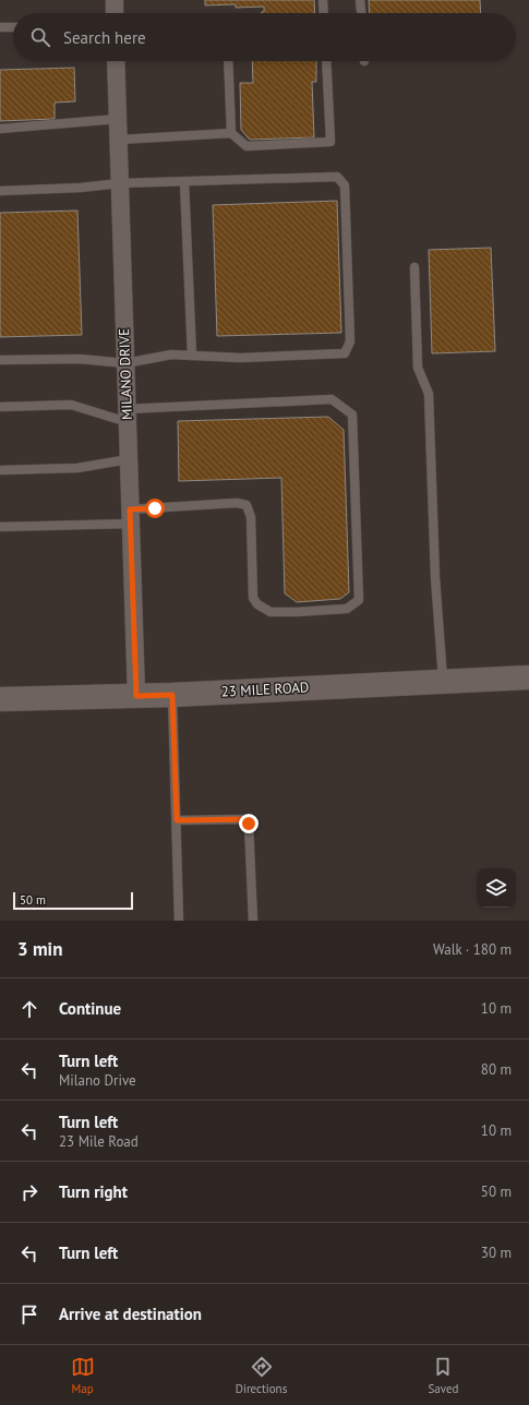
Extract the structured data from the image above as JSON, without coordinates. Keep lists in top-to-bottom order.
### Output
{
  "streets": {
    "main road": ["23 MILE ROAD"],
    "street": ["MILANO DRIVE"]
  },
  "crossings": [
    ["MILANO DRIVE", "23 MILE ROAD"]
  ],
  "scale_bar": "50 m",
  "page": {
    "search": "Search here",
    "scale": "50 m",
    "heading": ["3 min", "Walk · 180 m"],
    "list": [
      ["Continue", "10 m"],
      ["Turn left", "Milano Drive", "80 m"],
      ["Turn left", "23 Mile Road", "10 m"],
      ["Turn right", "50 m"],
      ["Turn left", "30 m"],
      "Arrive at destination"
    ],
    "nav": ["Map", "Directions", "Saved"]
  }
}
